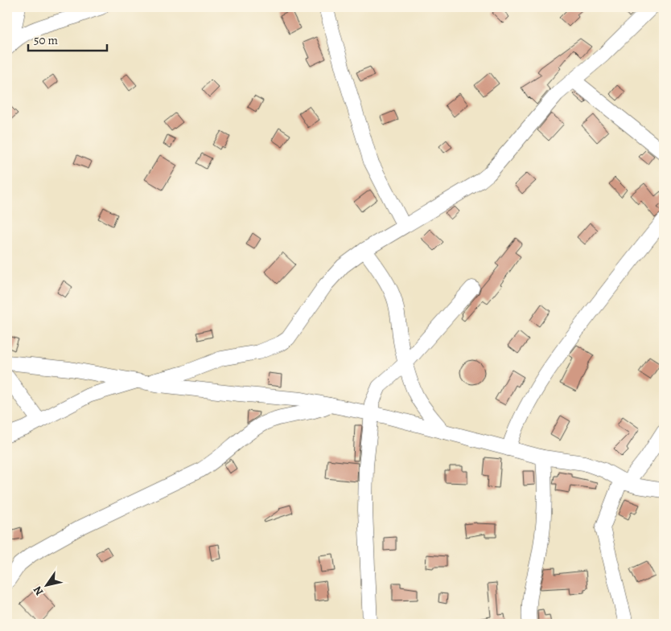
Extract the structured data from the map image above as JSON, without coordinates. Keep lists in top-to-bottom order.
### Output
{
  "scale_bar": "50 m",
  "north": "bottom left"
}
